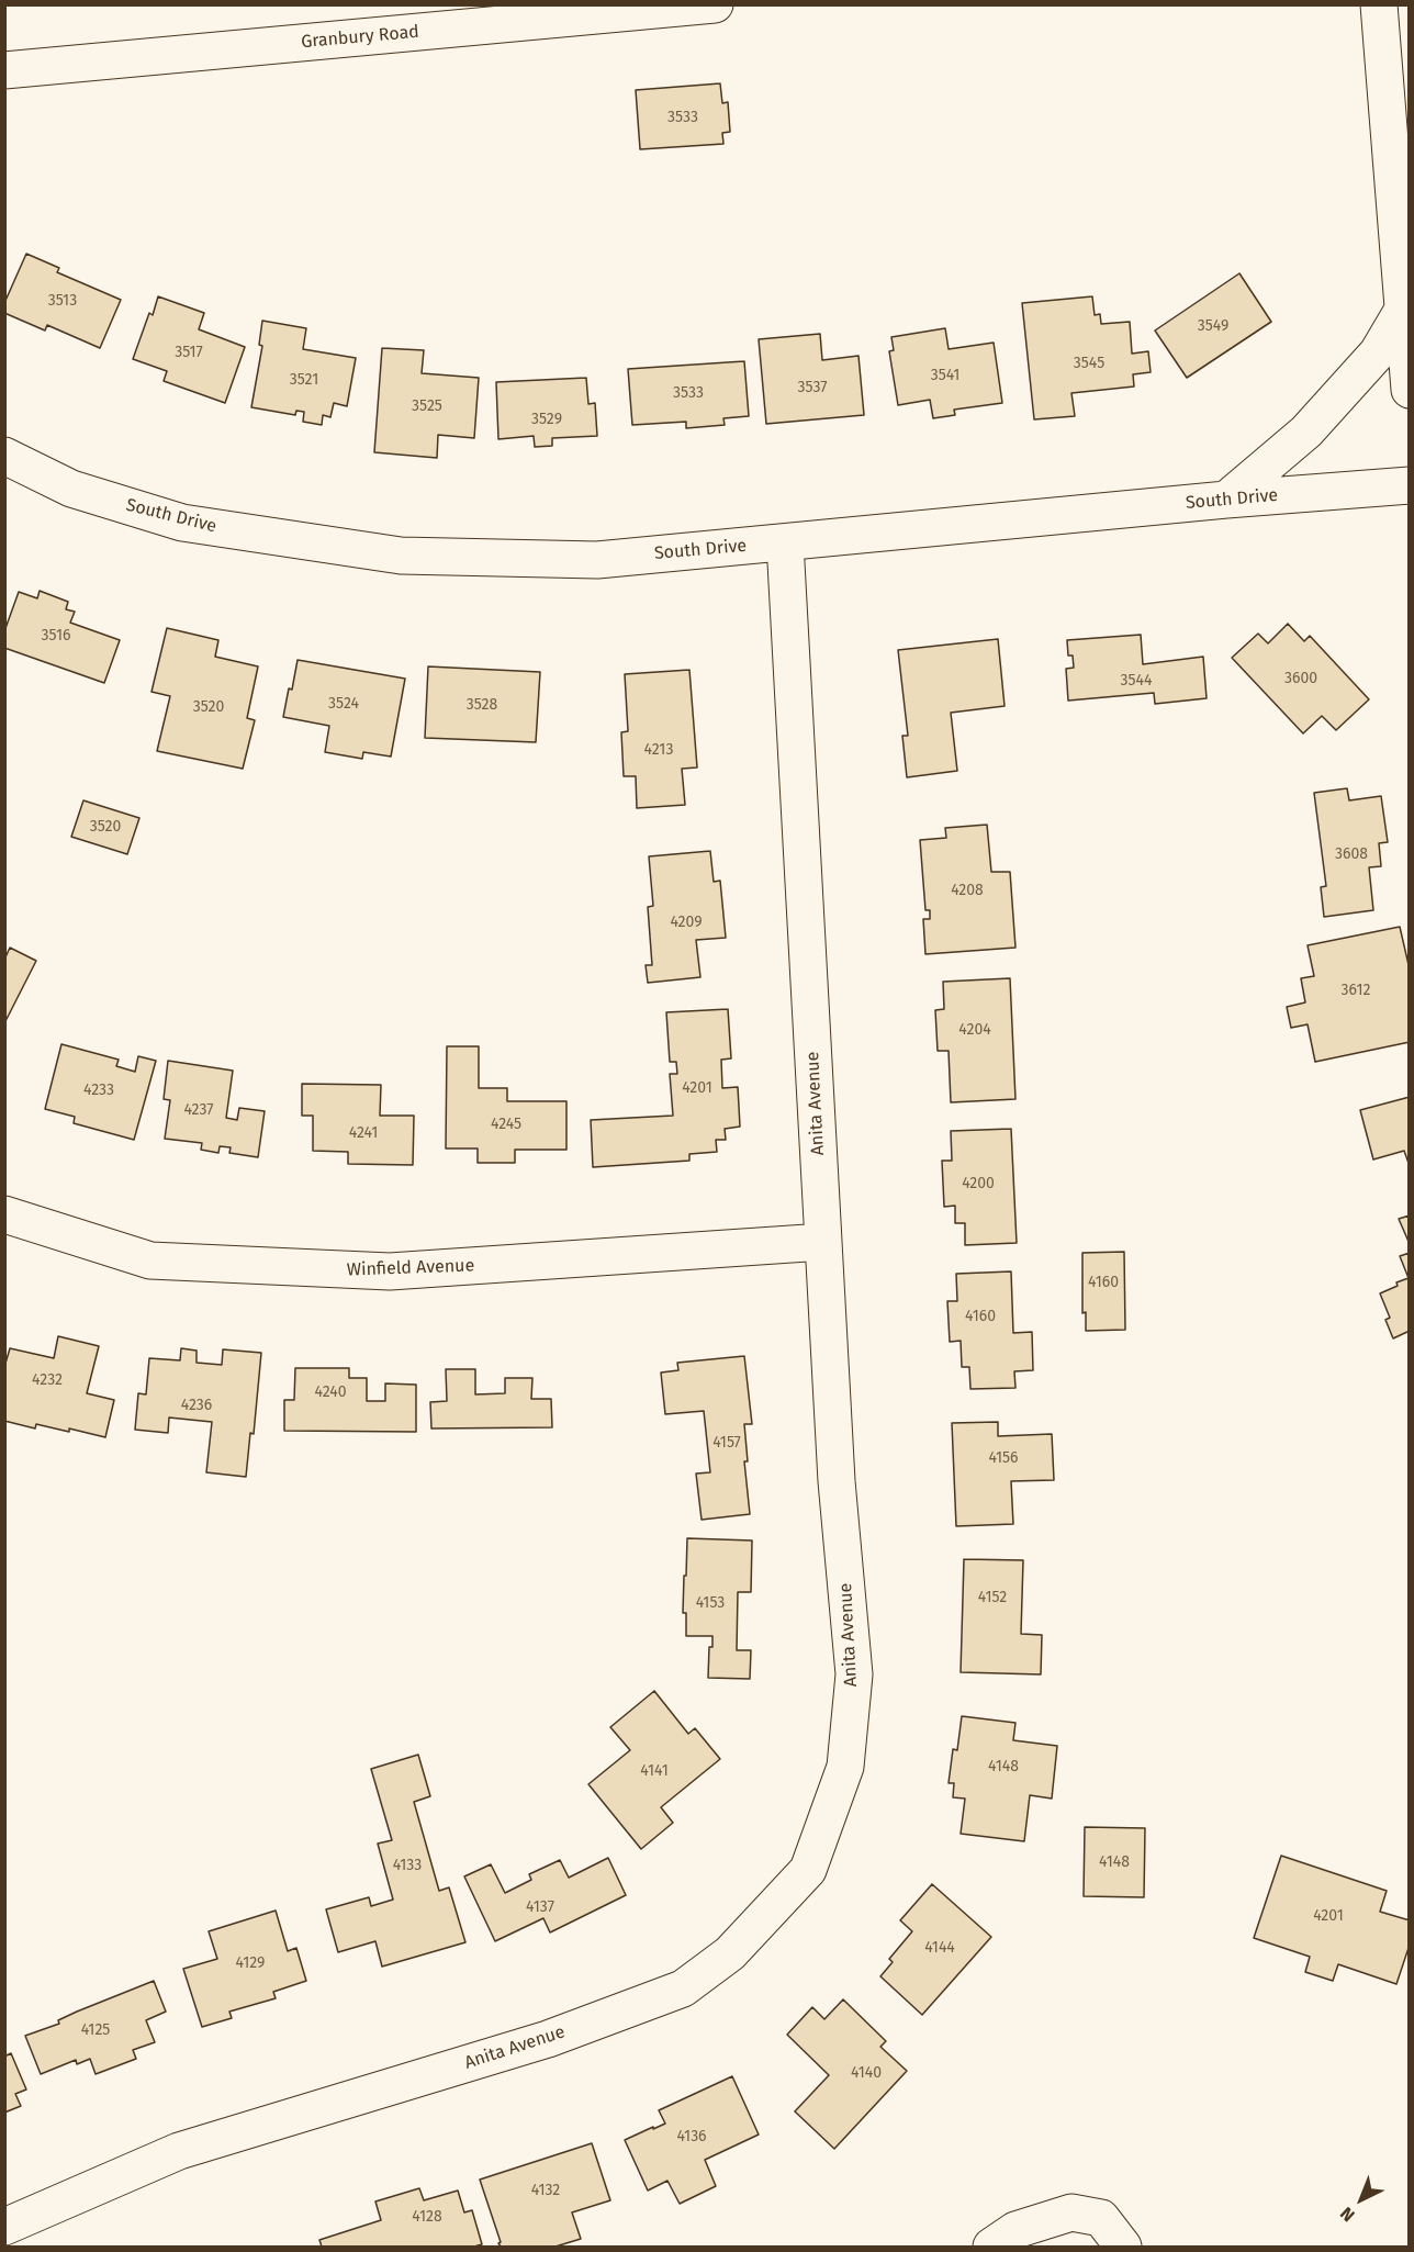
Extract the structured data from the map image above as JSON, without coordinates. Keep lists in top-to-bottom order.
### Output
{
  "streets": {
    "street": [
      "Granbury Road",
      "South Drive",
      "Anita Avenue",
      "Winfield Avenue"
    ]
  },
  "crossings": [
    ["South Drive", "Anita Avenue"],
    ["Anita Avenue", "Winfield Avenue"]
  ],
  "house_numbers": [
    "3533",
    "3513",
    "3549",
    "3517",
    "3545",
    "3541",
    "3521",
    "3537",
    "3533",
    "3525",
    "3529",
    "3516",
    "3600",
    "3544",
    "3524",
    "3528",
    "3520",
    "4213",
    "3520",
    "3608",
    "4208",
    "4209",
    "3612",
    "4204",
    "4201",
    "4233",
    "4237",
    "4245",
    "4241",
    "4200",
    "4160",
    "4160",
    "4232",
    "4240",
    "4236",
    "4157",
    "4156",
    "4152",
    "4153",
    "4148",
    "4141",
    "4148",
    "4133",
    "4137",
    "4201",
    "4144",
    "4129",
    "4125",
    "4140",
    "4136",
    "4132",
    "4128"
  ],
  "north": "bottom left"
}
